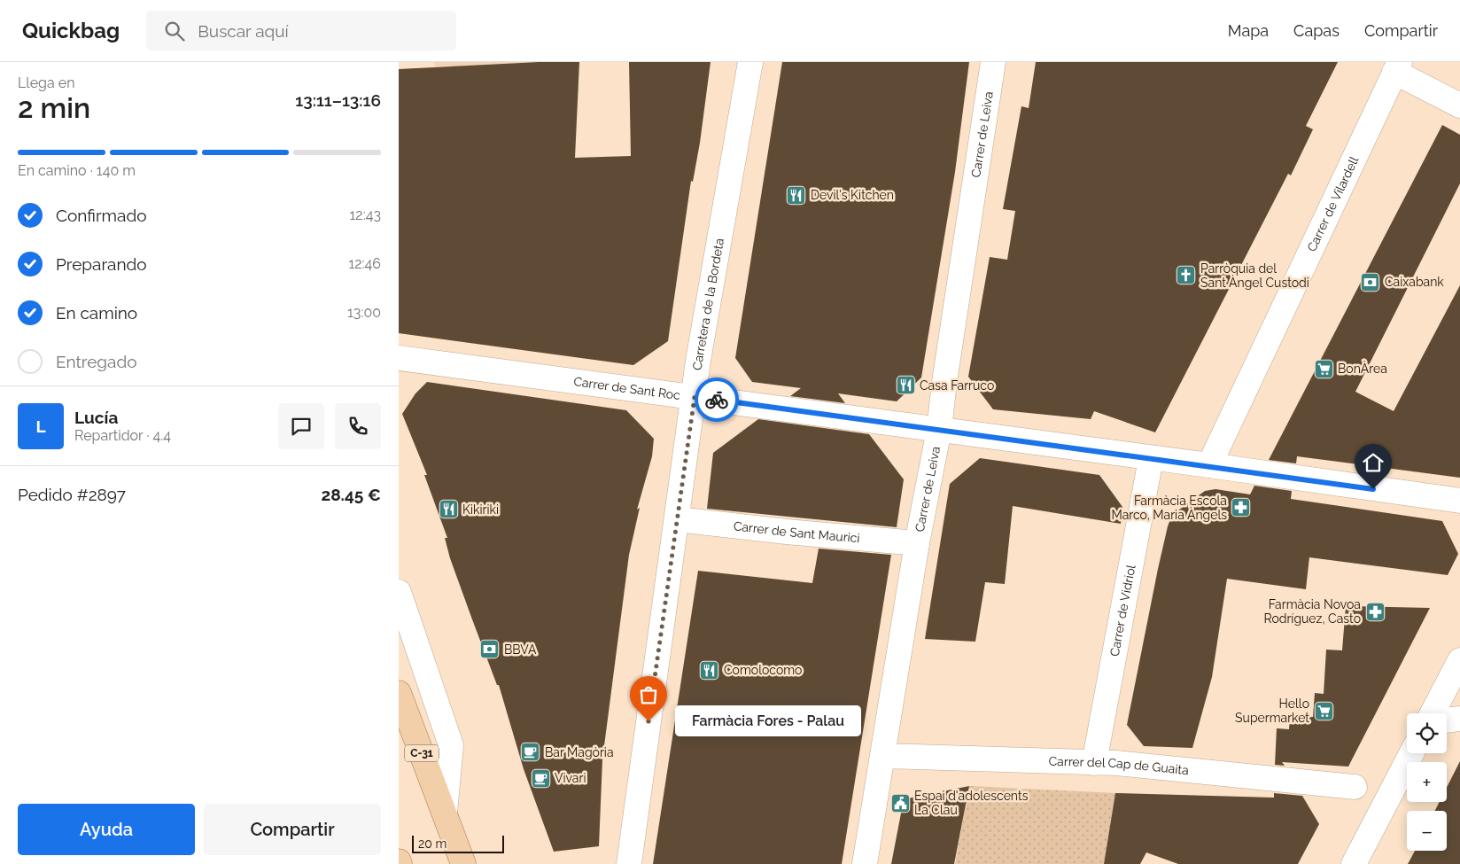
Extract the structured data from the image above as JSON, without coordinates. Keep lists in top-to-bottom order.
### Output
{
  "streets": {
    "main road": ["C-31"],
    "street": [
      "Carrer de Leiva",
      "Carrer de Vilardell",
      "Carretera de la Bordeta",
      "Carrer de Sant Roc",
      "Carrer de Sant Maurici",
      "Carrer de Vidriol",
      "Carrer del Cap de Guaita"
    ]
  },
  "crossings": [
    ["Carrer de Leiva", "Carrer de Sant Roc"],
    ["Carrer de Leiva", "Carrer de Sant Maurici"],
    ["Carrer de Leiva", "Carrer del Cap de Guaita"],
    ["Carrer de Vilardell", "Carrer de Sant Roc"],
    ["Carretera de la Bordeta", "Carrer de Sant Roc"],
    ["Carretera de la Bordeta", "Carrer de Sant Maurici"],
    ["Carrer de Sant Roc", "Carrer de Vidriol"],
    ["Carrer de Vidriol", "Carrer del Cap de Guaita"]
  ],
  "places": {
    "restaurant": [
      "Devil's Kitchen",
      "Casa Farruco",
      "Kikiriki",
      "Comolocomo"
    ],
    "church": ["Parròquia del Sant Àngel Custodi"],
    "bank": ["Caixabank", "BBVA"],
    "supermarket": ["BonÀrea", "Hello Supermarket"],
    "pharmacy": ["Farmàcia Escola Marco, Maria Àngels", "Farmàcia Novoa Rodríguez, Casto"],
    "other": ["Farmàcia Fores - Palau"],
    "cafe": ["Bar Magòria", "Vivari"],
    "public building": ["Espai d'adolescents La Clau"]
  },
  "scale_bar": "20 m",
  "page": {
    "header": "Quickbag",
    "search": "Buscar aquí",
    "nav": ["Mapa", "Capas", "Compartir"],
    "heading": ["2 min", "Llega en", "13:11–13:16"],
    "panel": [
      "Lucía",
      "Repartidor · 4.4",
      "Pedido #2897",
      "28.45 €"
    ],
    "bar": "En camino · 140 m",
    "list": [
      ["Confirmado", "12:43"],
      ["Preparando", "12:46"],
      ["En camino", "13:00"],
      "Entregado"
    ],
    "round": "L",
    "bubble": "Farmàcia Fores - Palau",
    "map_buttons": ["+", "−"],
    "buttons": ["Ayuda", "Compartir"],
    "scale": "20 m"
  }
}
